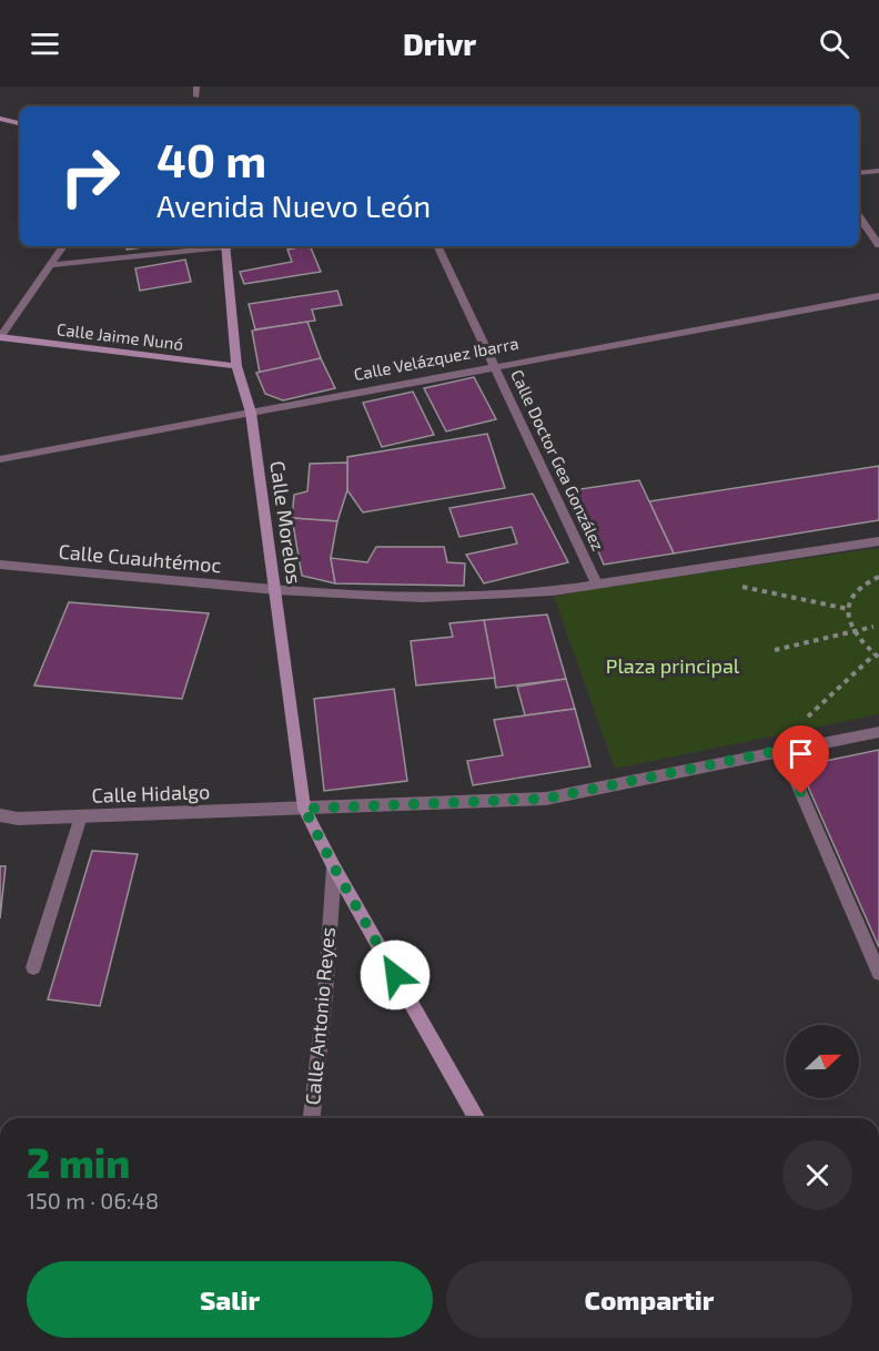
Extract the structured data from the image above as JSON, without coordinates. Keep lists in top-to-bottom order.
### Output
{
  "streets": {
    "main road": ["Calle Jaime Nunó", "Calle Morelos"],
    "street": [
      "Calle Velázquez Ibarra",
      "Calle Doctor Gea González",
      "Calle Cuauhtémoc",
      "Calle Hidalgo",
      "Calle Antonio Reyes"
    ]
  },
  "crossings": [
    ["Calle Jaime Nunó", "Calle Morelos"],
    ["Calle Velázquez Ibarra", "Calle Doctor Gea González"],
    ["Calle Velázquez Ibarra", "Calle Morelos"],
    ["Calle Doctor Gea González", "Calle Cuauhtémoc"],
    ["Calle Morelos", "Calle Cuauhtémoc"],
    ["Calle Morelos", "Calle Hidalgo"],
    ["Calle Morelos", "Calle Antonio Reyes"]
  ],
  "parks": ["Plaza principal"],
  "north": "right",
  "page": {
    "header": "Drivr",
    "turn": ["40 m", "Avenida Nuevo León"],
    "heading": ["2 min", "150 m · 06:48"],
    "buttons": ["Salir", "Compartir"]
  }
}
